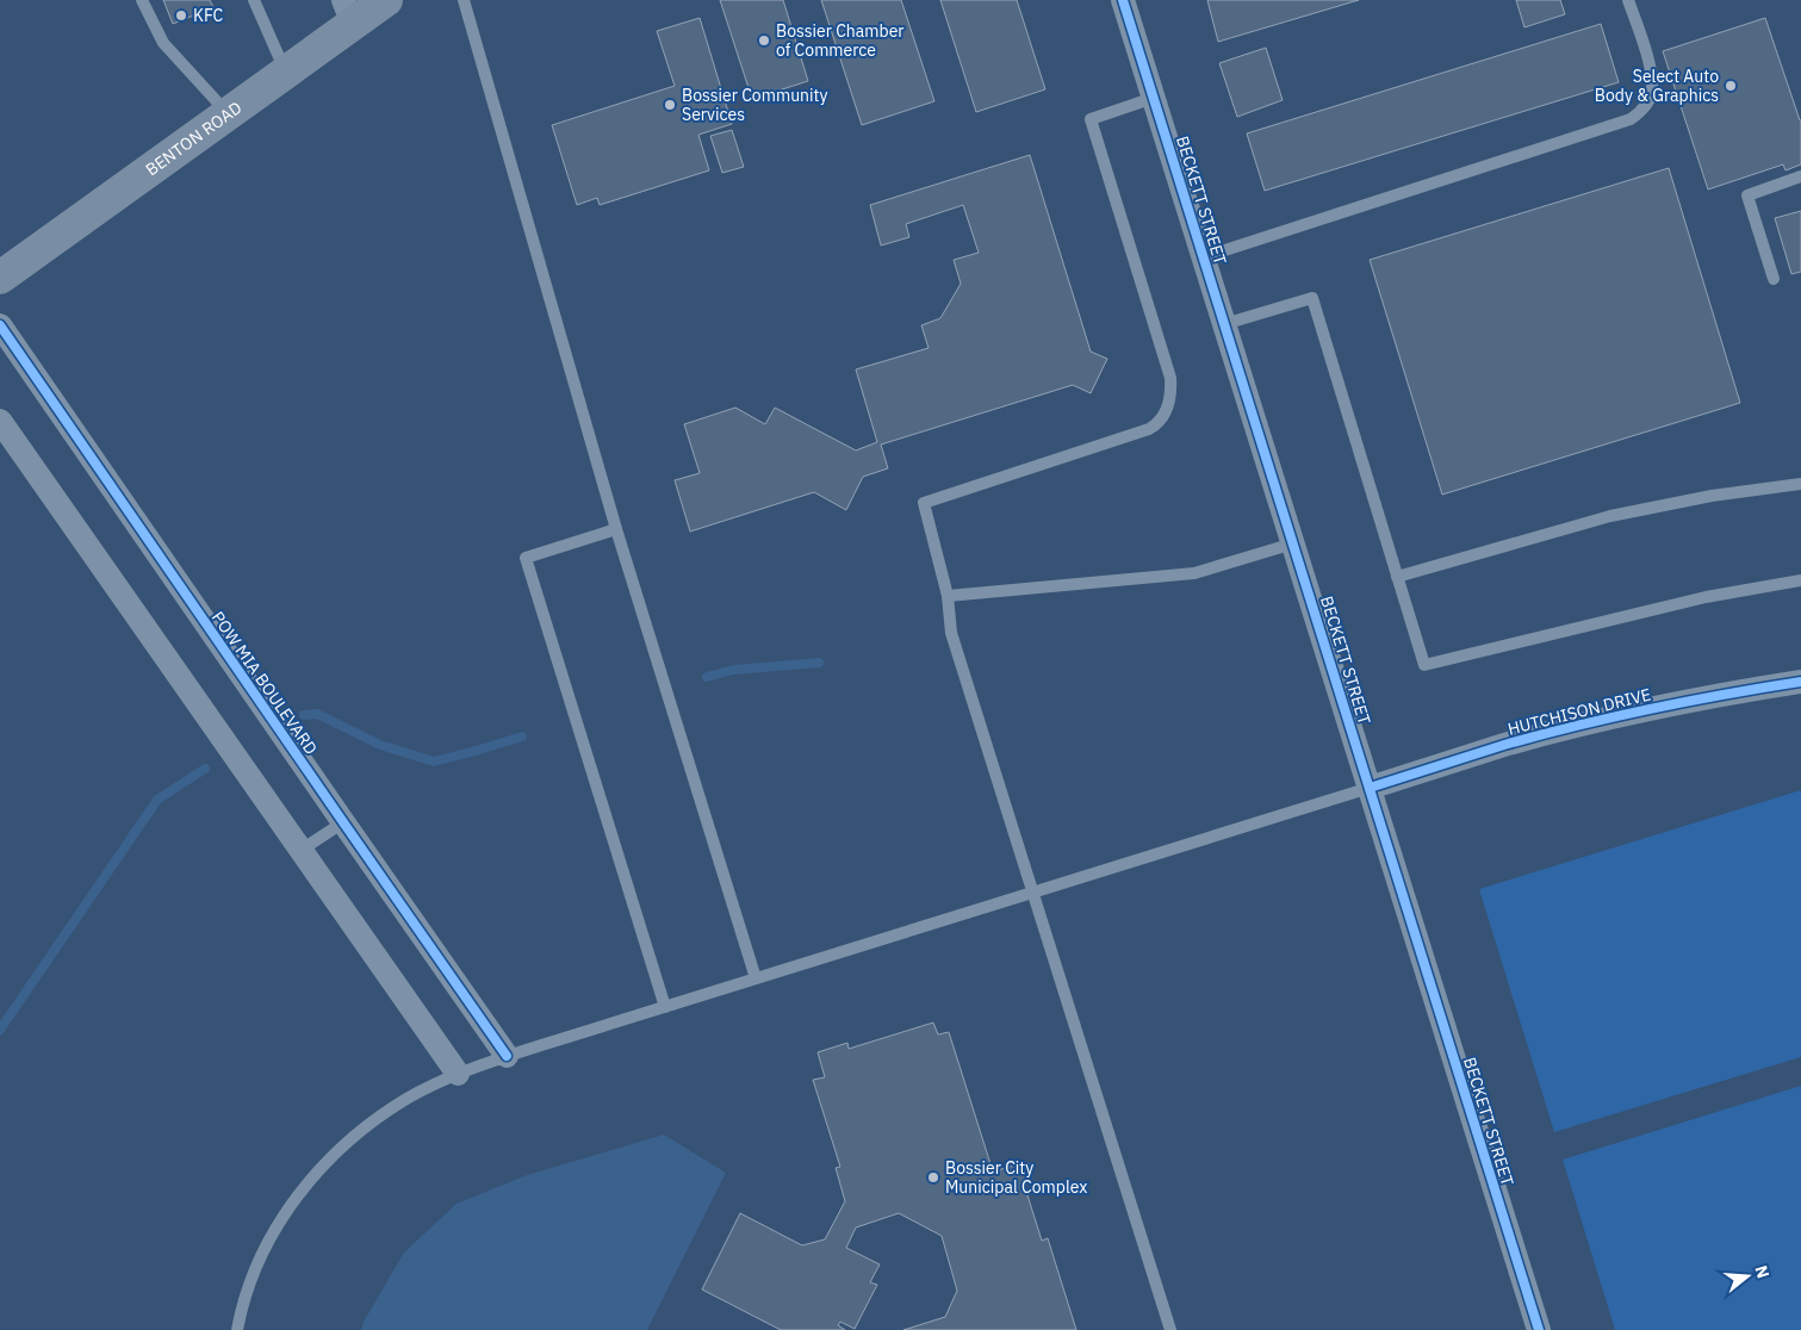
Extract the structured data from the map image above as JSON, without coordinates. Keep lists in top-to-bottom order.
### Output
{
  "streets": {
    "main road": ["BENTON ROAD"],
    "street": ["BECKETT STREET", "POW MIA BOULEVARD", "HUTCHISON DRIVE"]
  },
  "crossings": [
    ["BECKETT STREET", "HUTCHISON DRIVE"]
  ],
  "places": [
    "KFC",
    "Bossier Chamber of Commerce",
    "Select Auto Body & Graphics",
    "Bossier Community Services",
    "Bossier City Municipal Complex"
  ],
  "north": "right"
}
